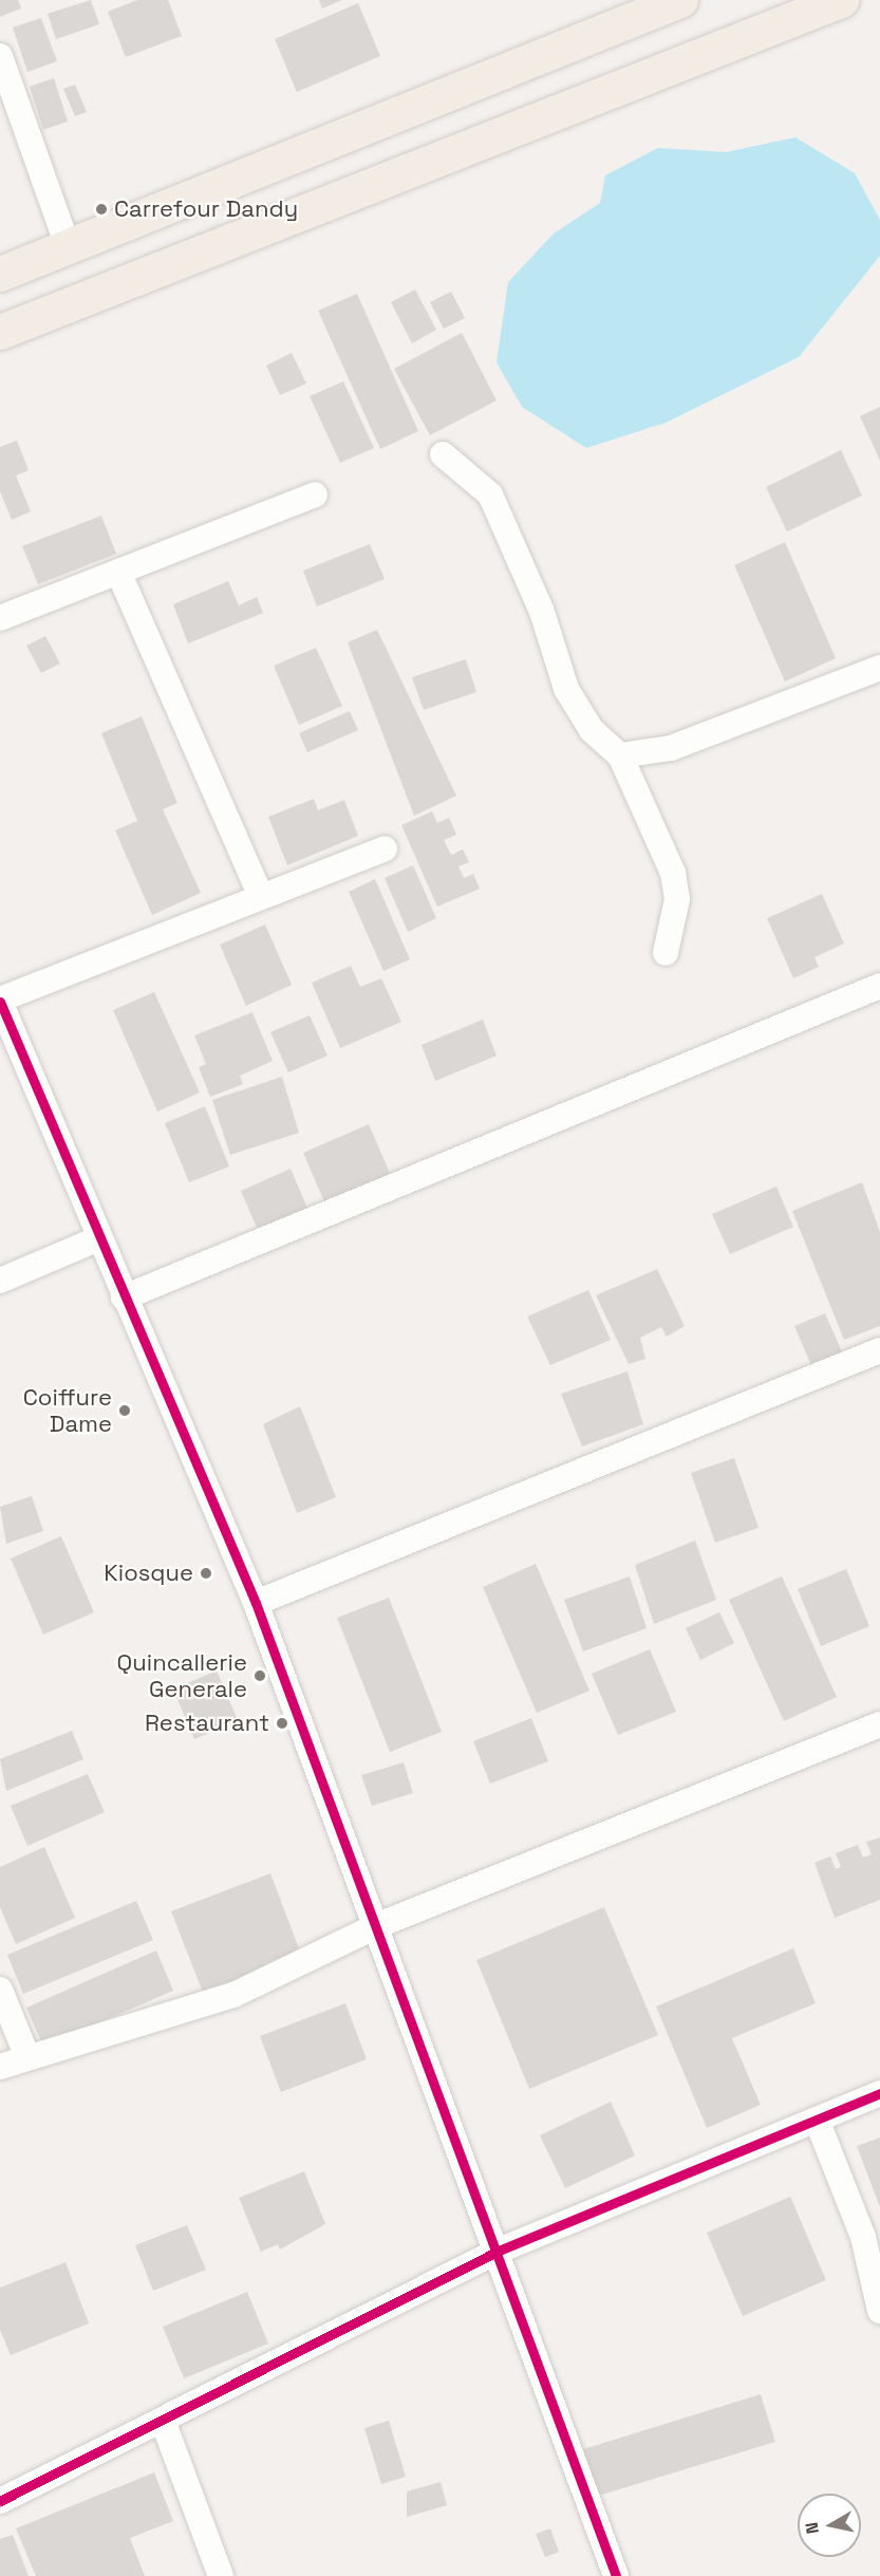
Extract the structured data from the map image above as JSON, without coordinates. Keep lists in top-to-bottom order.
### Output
{
  "places": [
    "Carrefour Dandy",
    "Coiffure Dame",
    "Kiosque",
    "Quincallerie Generale",
    "Restaurant"
  ],
  "north": "left"
}
